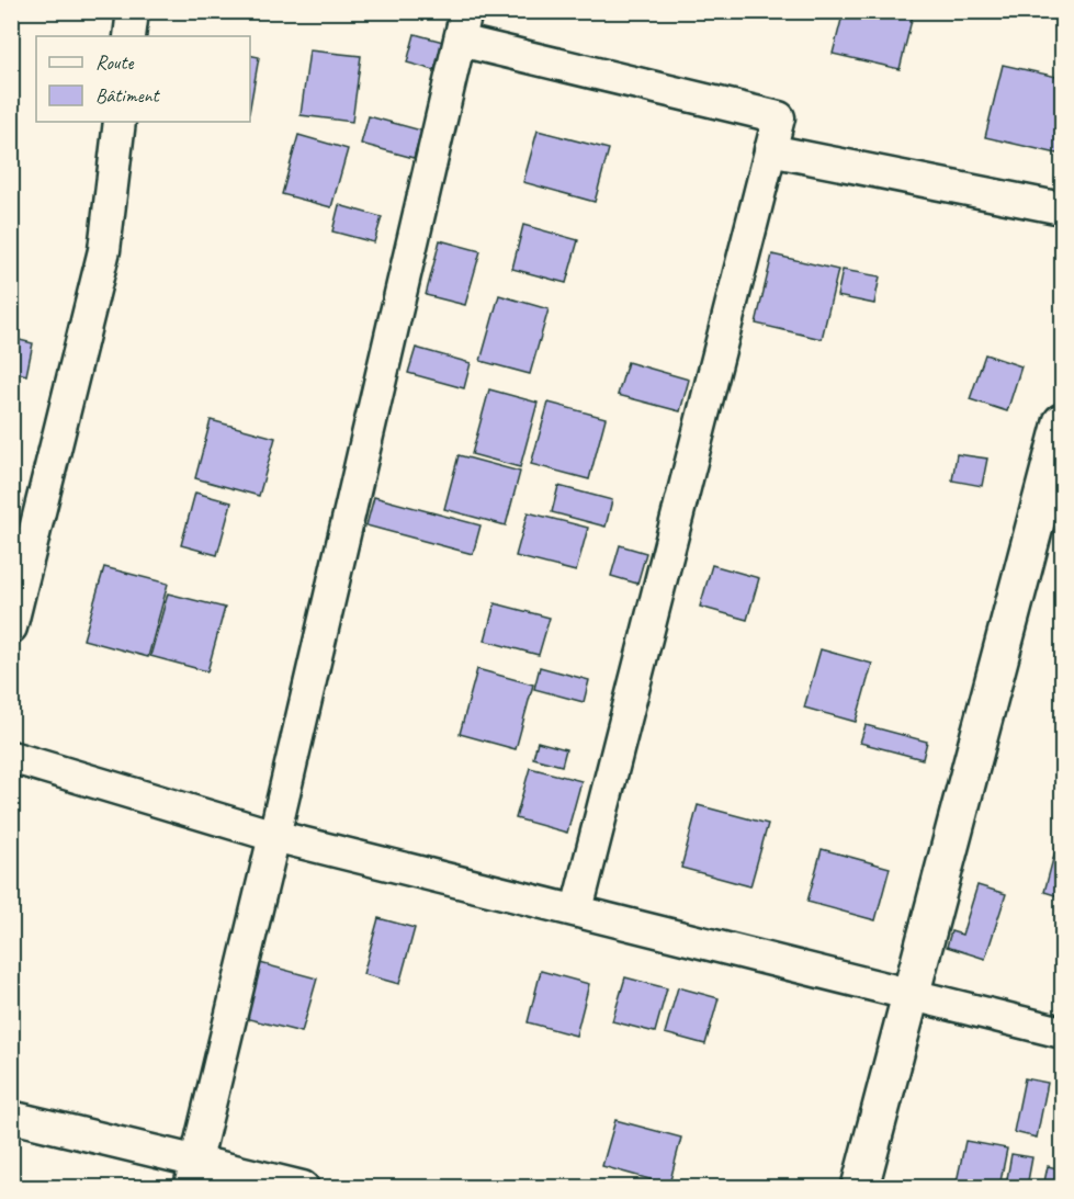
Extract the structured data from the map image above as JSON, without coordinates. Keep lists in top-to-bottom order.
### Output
{
  "legend": ["Route", "Bâtiment"]
}
